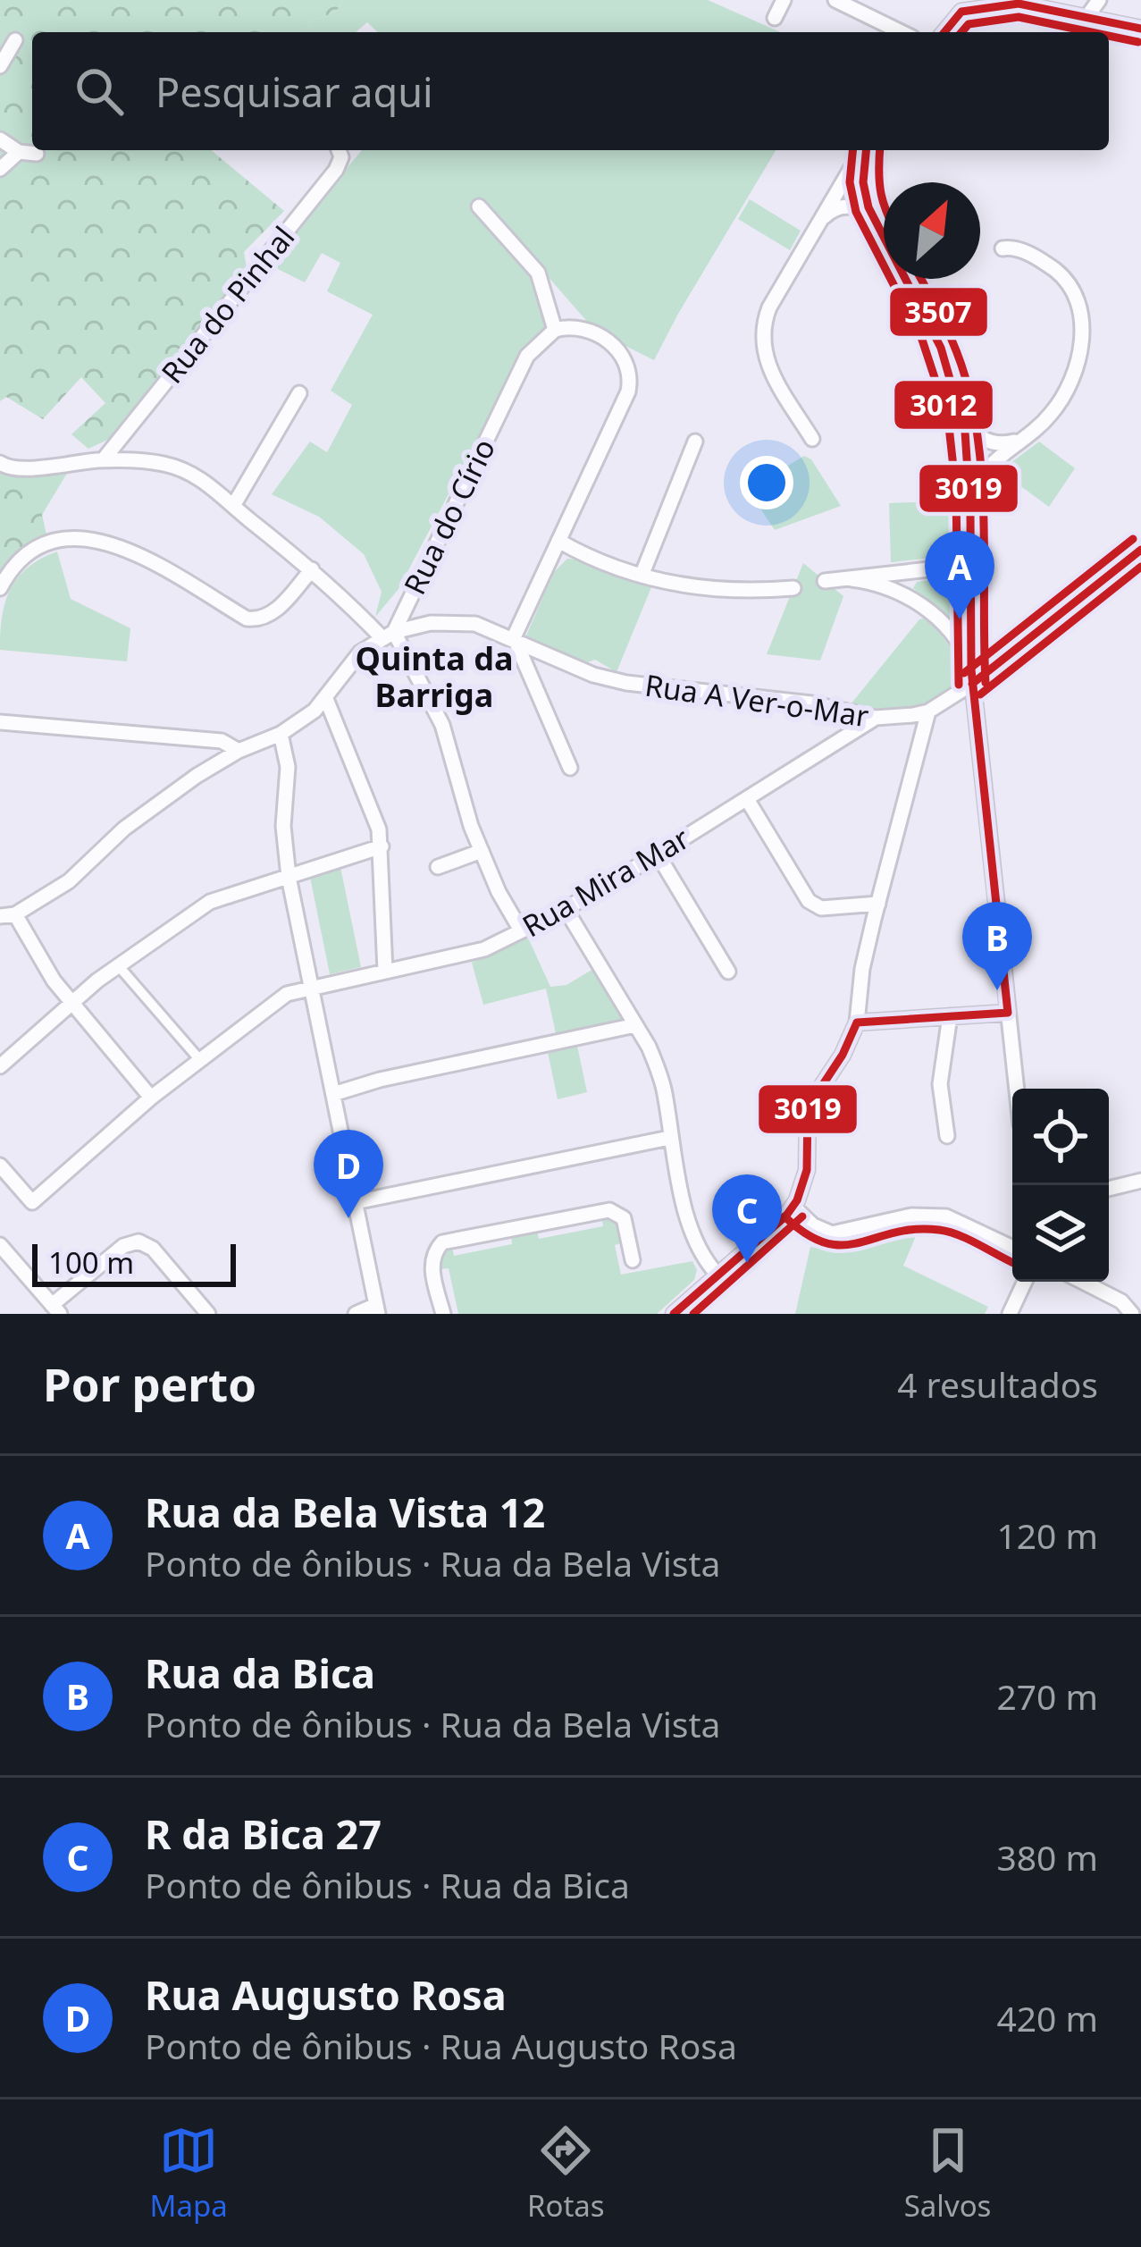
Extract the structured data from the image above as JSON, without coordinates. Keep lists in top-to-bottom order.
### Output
{
  "streets": {
    "street": [
      "Rua do Pinhal",
      "Rua do Círio",
      "Rua A Ver-o-Mar",
      "Rua Mira Mar"
    ]
  },
  "crossings": [
    ["Rua do Círio", "Rua A Ver-o-Mar"],
    ["Rua A Ver-o-Mar", "Rua Mira Mar"]
  ],
  "districts": ["Quinta da Barriga"],
  "lines": ["transit line 3019", "transit line 3012", "transit line 3507"],
  "scale_bar": "100 m",
  "north": "top right",
  "page": {
    "search": "Pesquisar aqui",
    "pins": [
      "A",
      "B",
      "D",
      "C"
    ],
    "scale": "100 m",
    "heading": ["Por perto", "4 resultados"],
    "list": [
      {
        "mark": "A",
        "name": "Rua da Bela Vista 12",
        "note": "Ponto de ônibus · Rua da Bela Vista",
        "value": "120 m"
      },
      {
        "mark": "B",
        "name": "Rua da Bica",
        "note": "Ponto de ônibus · Rua da Bela Vista",
        "value": "270 m"
      },
      {
        "mark": "C",
        "name": "R da Bica 27",
        "note": "Ponto de ônibus · Rua da Bica",
        "value": "380 m"
      },
      {
        "mark": "D",
        "name": "Rua Augusto Rosa",
        "note": "Ponto de ônibus · Rua Augusto Rosa",
        "value": "420 m"
      }
    ],
    "nav": ["Mapa", "Rotas", "Salvos"]
  }
}
